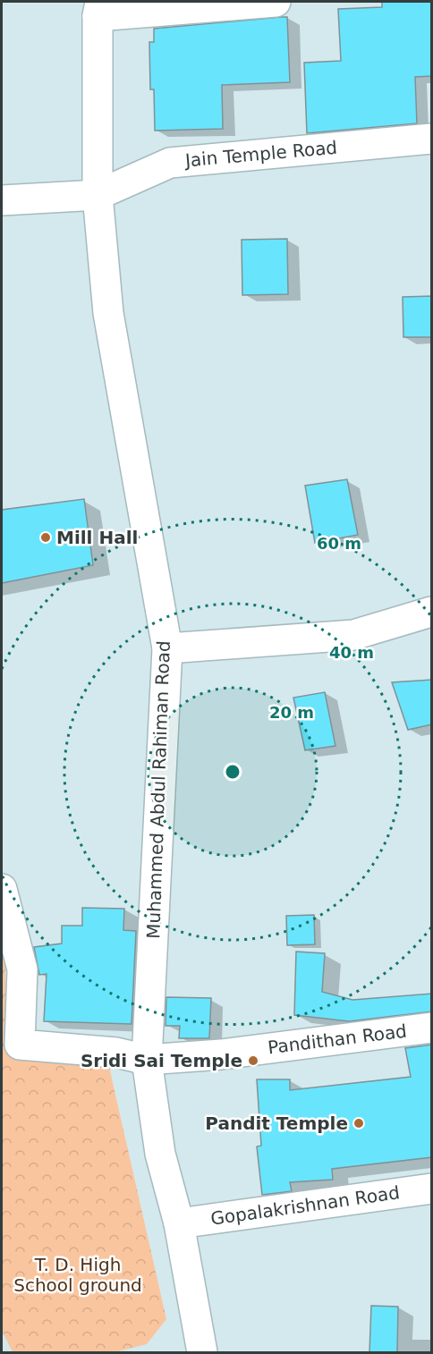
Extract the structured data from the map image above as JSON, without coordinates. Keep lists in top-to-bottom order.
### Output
{
  "streets": {
    "street": [
      "Jain Temple Road",
      "Muhammed Abdul Rahiman Road",
      "Pandithan Road",
      "Gopalakrishnan Road"
    ]
  },
  "crossings": [
    ["Jain Temple Road", "Muhammed Abdul Rahiman Road"],
    ["Muhammed Abdul Rahiman Road", "Pandithan Road"],
    ["Muhammed Abdul Rahiman Road", "Gopalakrishnan Road"]
  ],
  "parks": ["T. D. High School ground"],
  "places": ["Mill Hall", "Sridi Sai Temple", "Pandit Temple"],
  "rings": ["60 m", "40 m", "20 m"]
}
